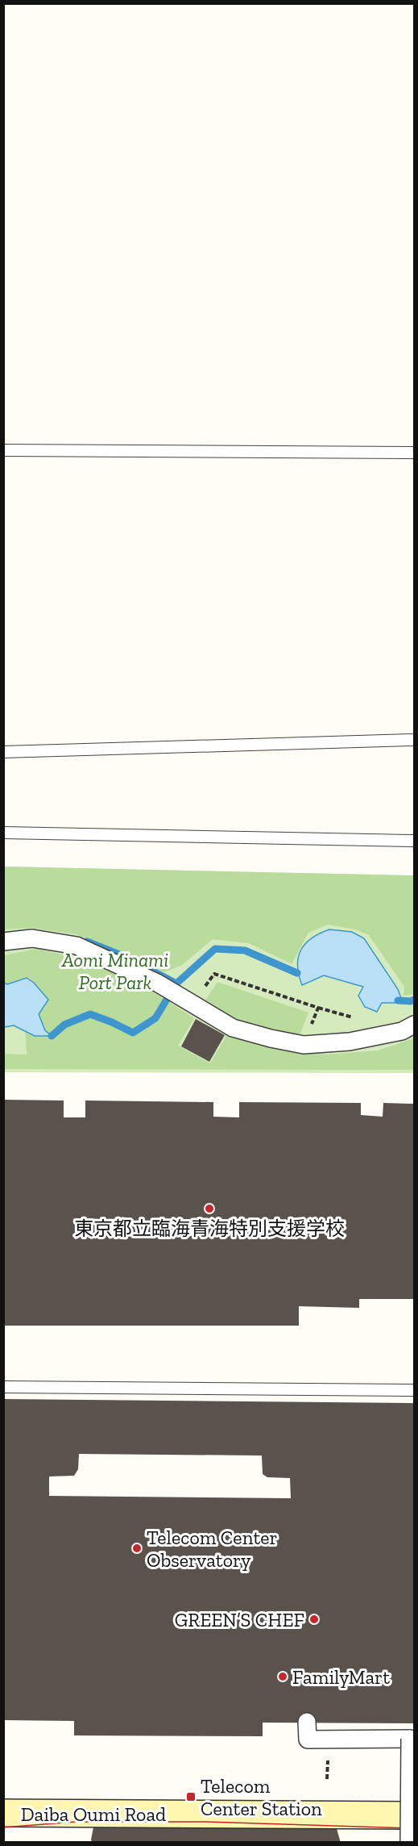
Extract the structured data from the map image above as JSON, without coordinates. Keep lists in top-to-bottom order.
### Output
{
  "streets": {
    "main road": ["Daiba Oumi Road"]
  },
  "parks": ["Aomi Minami Port Park"],
  "places": {
    "other": [
      "東京都立臨海青海特別支援学校",
      "Telecom Center Observatory",
      "GREEN’S CHEF",
      "FamilyMart"
    ],
    "transit": ["Telecom Center Station"]
  }
}
